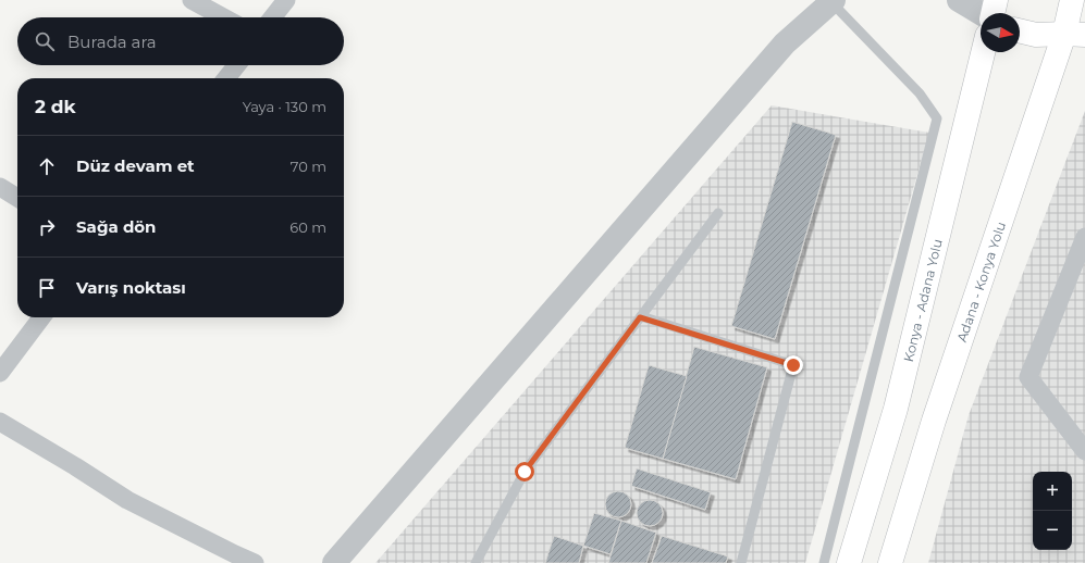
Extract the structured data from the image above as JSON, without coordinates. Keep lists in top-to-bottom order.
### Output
{
  "streets": {
    "highway": ["Adana - Konya Yolu", "Konya - Adana Yolu"]
  },
  "north": "right",
  "page": {
    "search": "Burada ara",
    "heading": ["2 dk", "Yaya · 130 m"],
    "list": [
      ["Düz devam et", "70 m"],
      ["Sağa dön", "60 m"],
      "Varış noktası"
    ],
    "map_buttons": ["+", "−"]
  }
}
